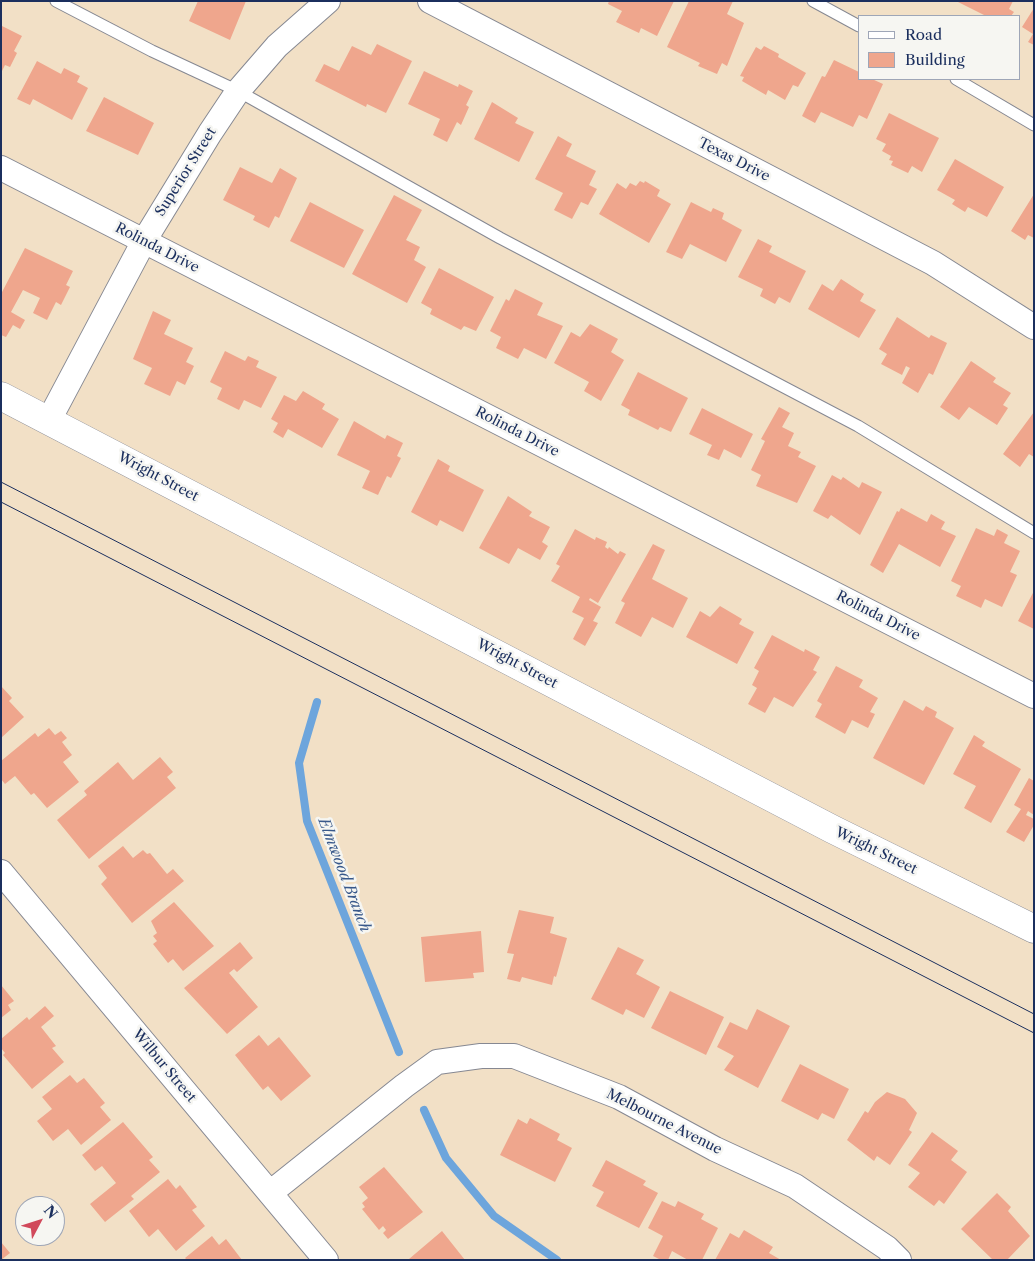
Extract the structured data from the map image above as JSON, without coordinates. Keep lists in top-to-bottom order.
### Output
{
  "streets": {
    "street": [
      "Texas Drive",
      "Superior Street",
      "Rolinda Drive",
      "Wright Street",
      "Wilbur Street",
      "Melbourne Avenue"
    ]
  },
  "crossings": [
    ["Superior Street", "Rolinda Drive"],
    ["Superior Street", "Wright Street"],
    ["Wilbur Street", "Melbourne Avenue"]
  ],
  "water": ["Elmwood Branch"],
  "legend": ["Road", "Building"],
  "north": "top right"
}
